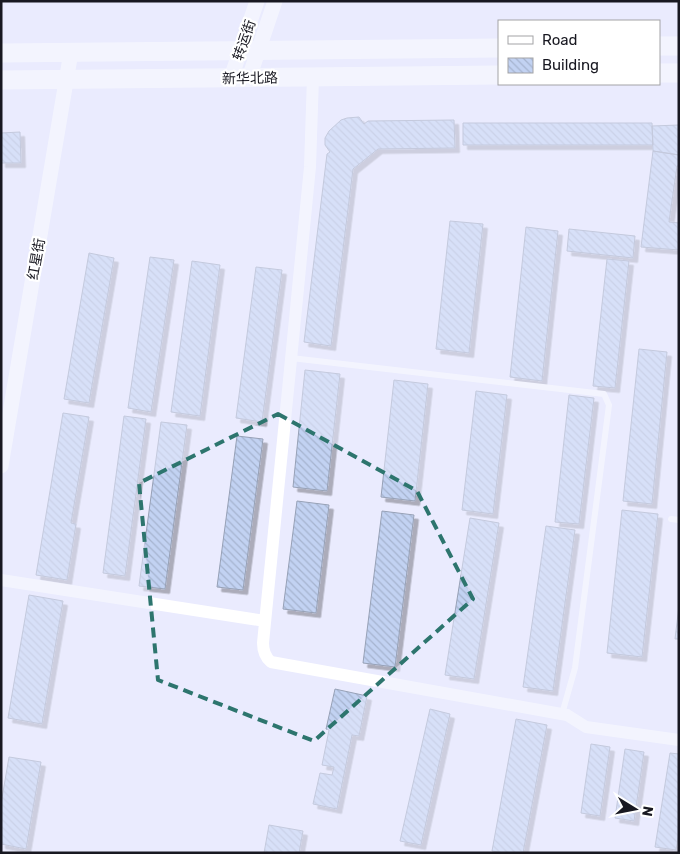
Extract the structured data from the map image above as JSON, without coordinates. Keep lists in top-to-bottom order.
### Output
{
  "streets": {
    "main road": ["新华北路"],
    "street": ["转运街", "红星街"]
  },
  "crossings": [
    ["转运街", "新华北路"],
    ["新华北路", "红星街"]
  ],
  "legend": ["Road", "Building"],
  "north": "right"
}
